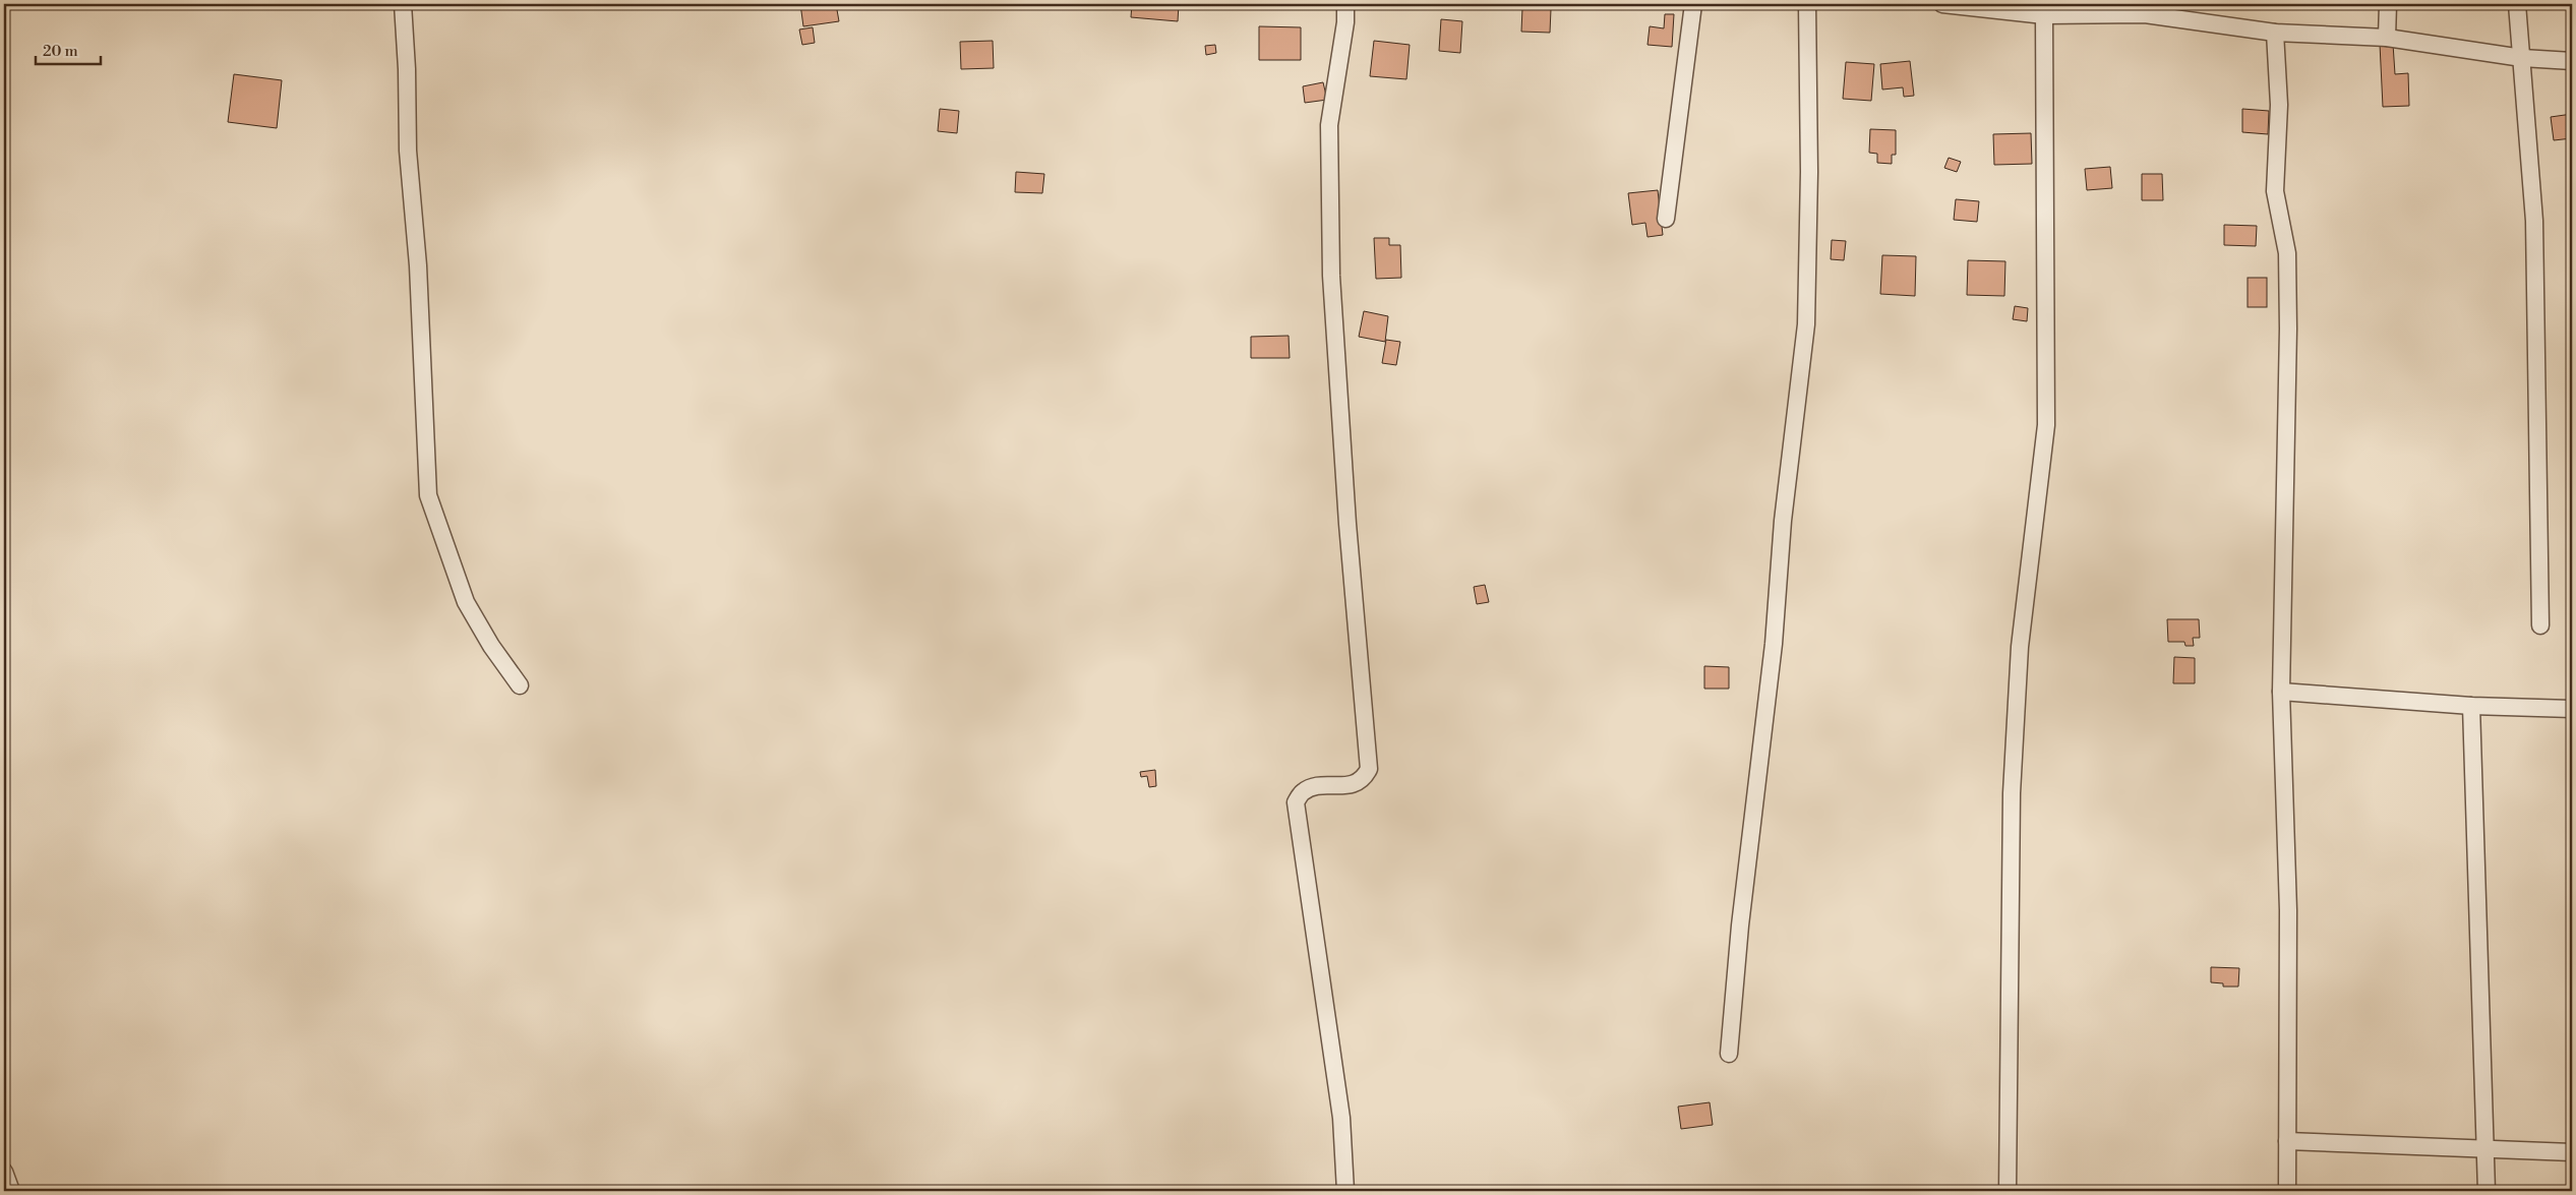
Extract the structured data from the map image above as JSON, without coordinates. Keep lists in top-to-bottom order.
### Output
{
  "scale_bar": "20 m"
}
